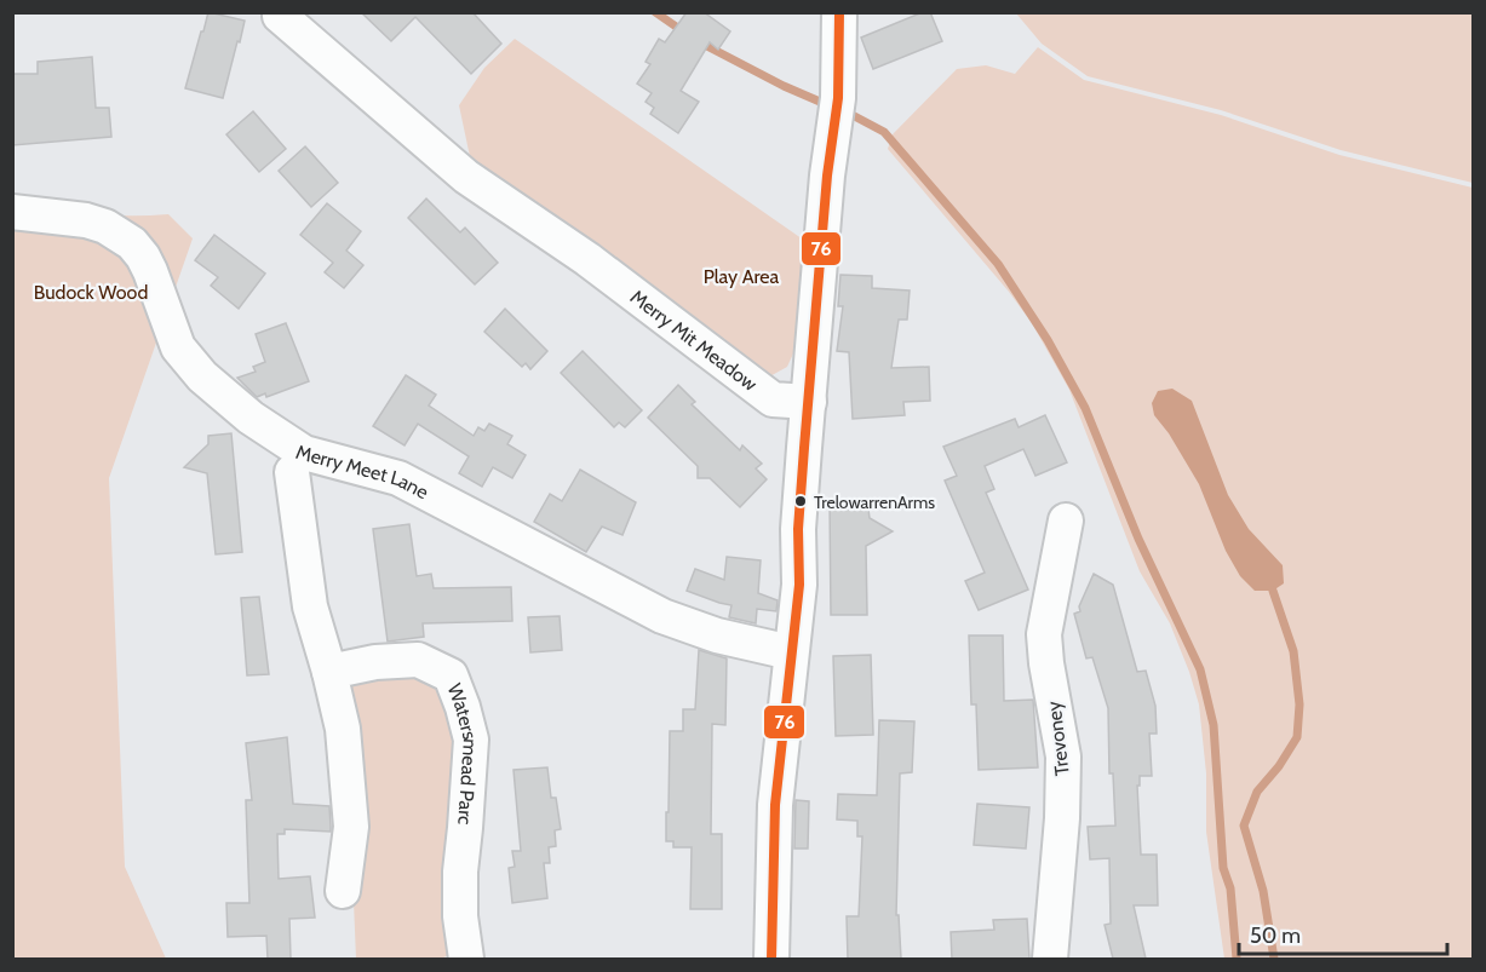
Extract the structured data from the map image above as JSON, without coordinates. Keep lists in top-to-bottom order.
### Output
{
  "streets": {
    "street": [
      "Merry Mit Meadow",
      "Merry Meet Lane",
      "Trevoney",
      "Watersmead Parc"
    ]
  },
  "parks": ["Play Area", "Budock Wood"],
  "places": ["TrelowarrenArms"],
  "lines": ["transit line 76"],
  "scale_bar": "50 m"
}
